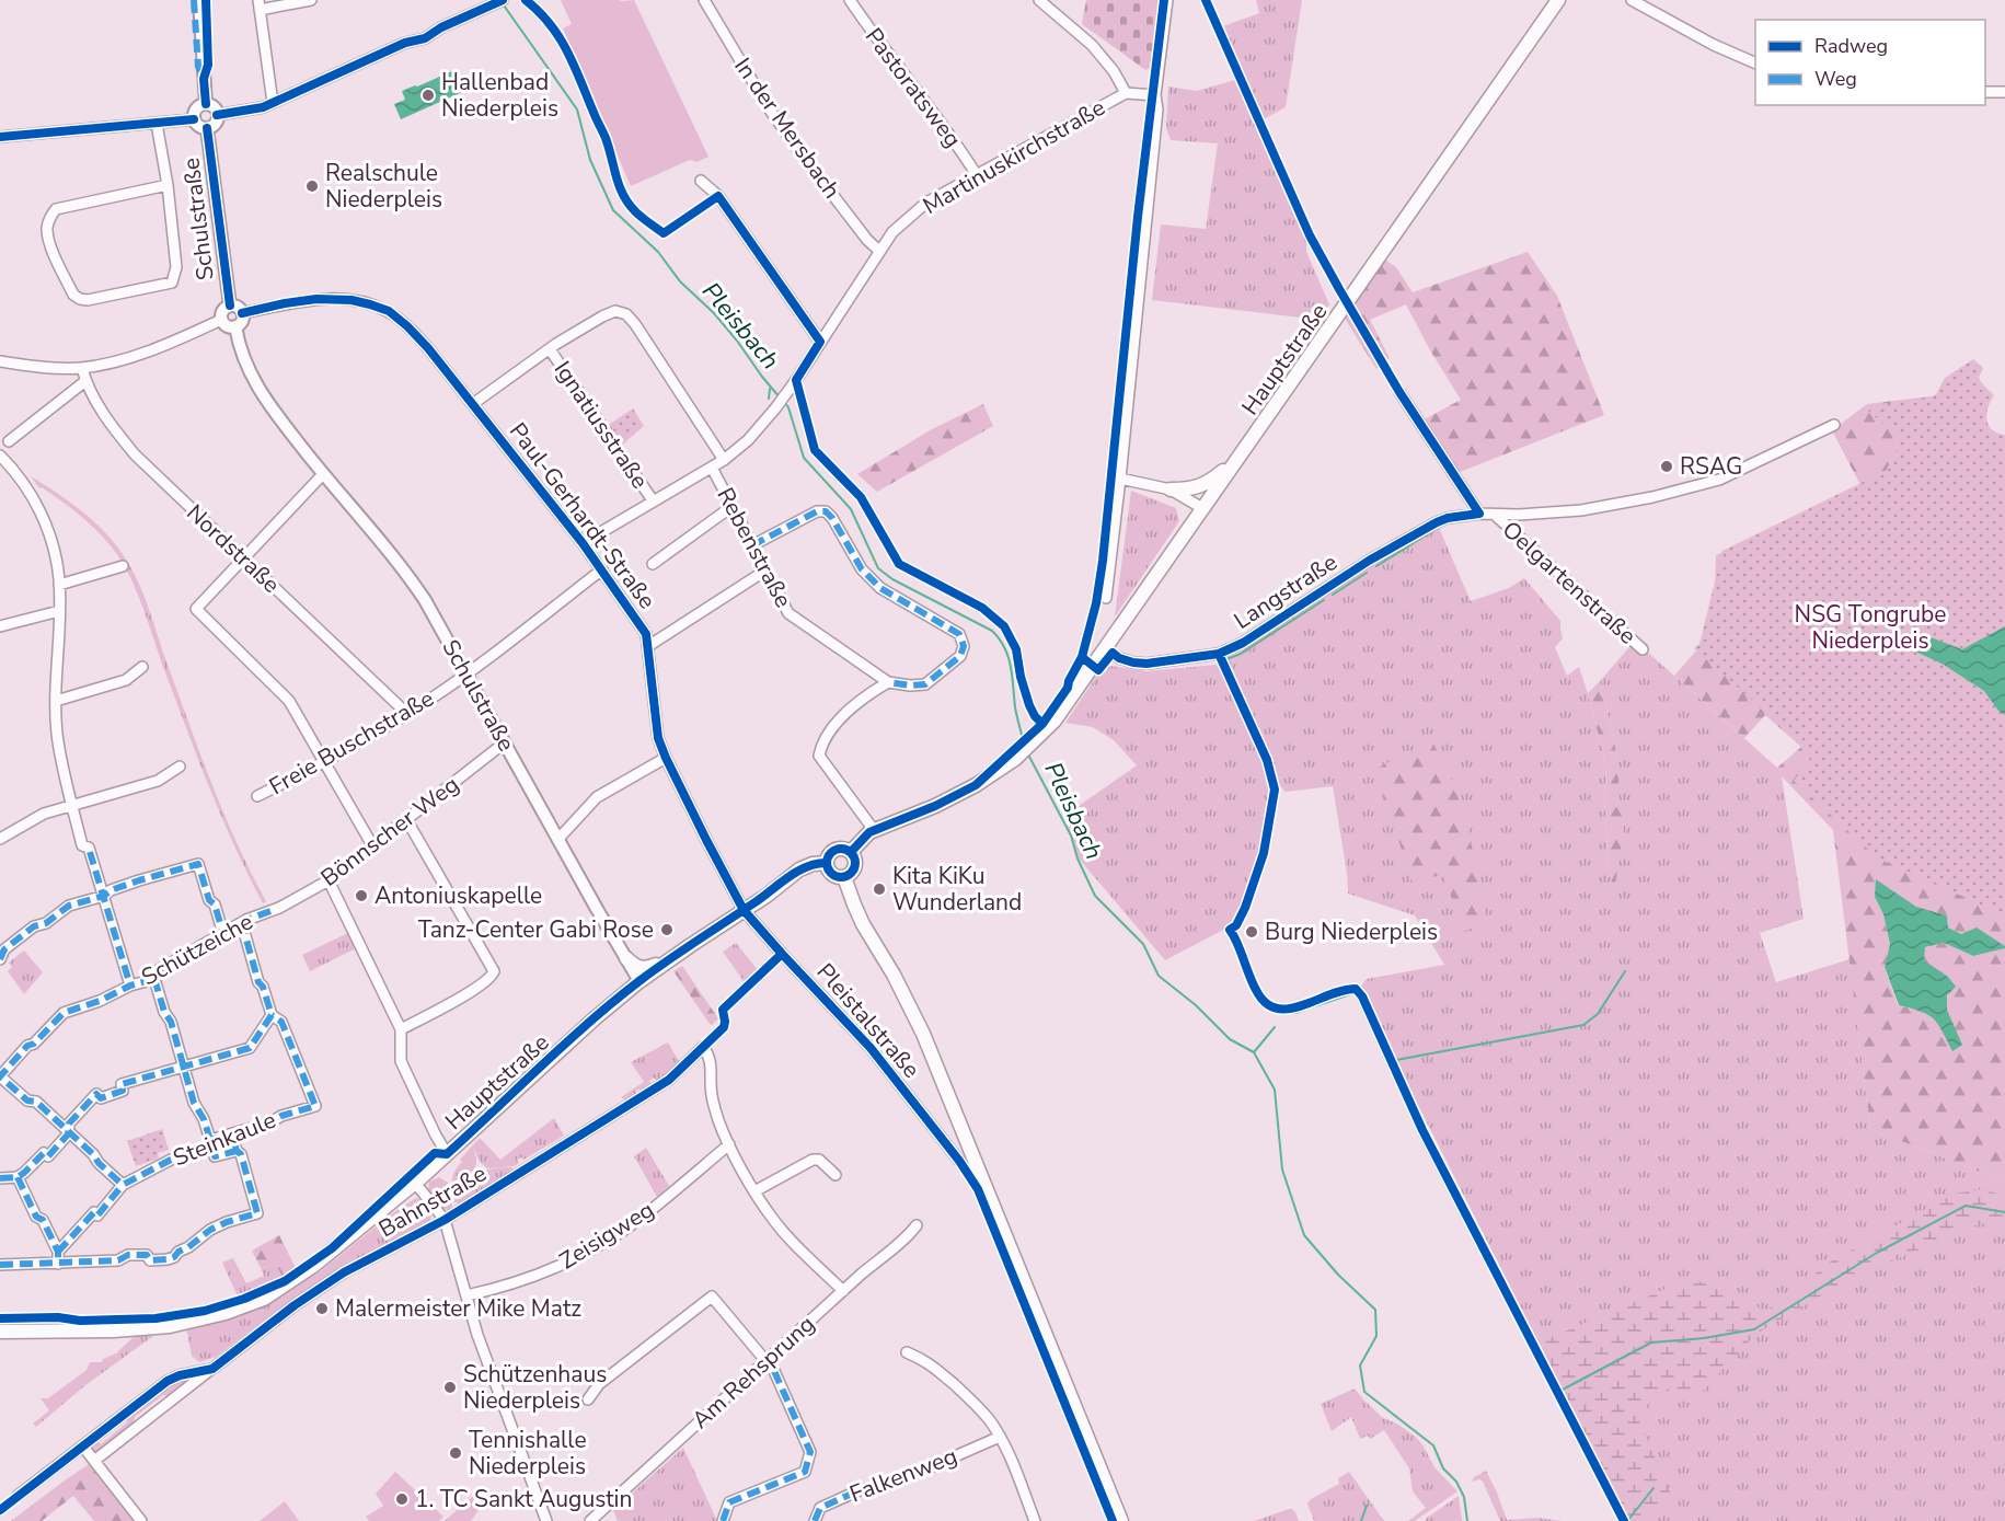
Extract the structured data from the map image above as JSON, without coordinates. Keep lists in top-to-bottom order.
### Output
{
  "streets": {
    "main road": ["Hauptstraße", "Pleistalstraße"],
    "street": [
      "Pastoratsweg",
      "In der Mersbach",
      "Martinuskirchstraße",
      "Schulstraße",
      "Ignatiusstraße",
      "Paul-Gerhardt-Straße",
      "Rebenstraße",
      "Nordstraße",
      "Oelgartenstraße",
      "Langstraße",
      "Freie Buschstraße",
      "Bönnscher Weg",
      "Schützeiche",
      "Steinkaule",
      "Bahnstraße",
      "Zeisigweg",
      "Am Rehsprung",
      "Falkenweg"
    ]
  },
  "crossings": [
    ["Pastoratsweg", "Martinuskirchstraße"],
    ["In der Mersbach", "Martinuskirchstraße"],
    ["Martinuskirchstraße", "Ignatiusstraße"],
    ["Martinuskirchstraße", "Paul-Gerhardt-Straße"],
    ["Martinuskirchstraße", "Rebenstraße"],
    ["Schulstraße", "Hauptstraße"],
    ["Schulstraße", "Paul-Gerhardt-Straße"],
    ["Schulstraße", "Freie Buschstraße"],
    ["Schulstraße", "Bönnscher Weg"],
    ["Hauptstraße", "Paul-Gerhardt-Straße"],
    ["Hauptstraße", "Langstraße"],
    ["Hauptstraße", "Pleistalstraße"],
    ["Paul-Gerhardt-Straße", "Freie Buschstraße"],
    ["Paul-Gerhardt-Straße", "Pleistalstraße"],
    ["Nordstraße", "Freie Buschstraße"],
    ["Oelgartenstraße", "Langstraße"],
    ["Bönnscher Weg", "Schützeiche"],
    ["Bahnstraße", "Zeisigweg"]
  ],
  "water": ["Pleisbach"],
  "parks": ["NSG Tongrube Niederpleis"],
  "places": [
    "Hallenbad Niederpleis",
    "Realschule Niederpleis",
    "RSAG",
    "Kita KiKu Wunderland",
    "Antoniuskapelle",
    "Tanz-Center Gabi Rose",
    "Burg Niederpleis",
    "Malermeister Mike Matz",
    "Schützenhaus Niederpleis",
    "Tennishalle Niederpleis",
    "1. TC Sankt Augustin"
  ],
  "legend": ["Radweg", "Weg"]
}
